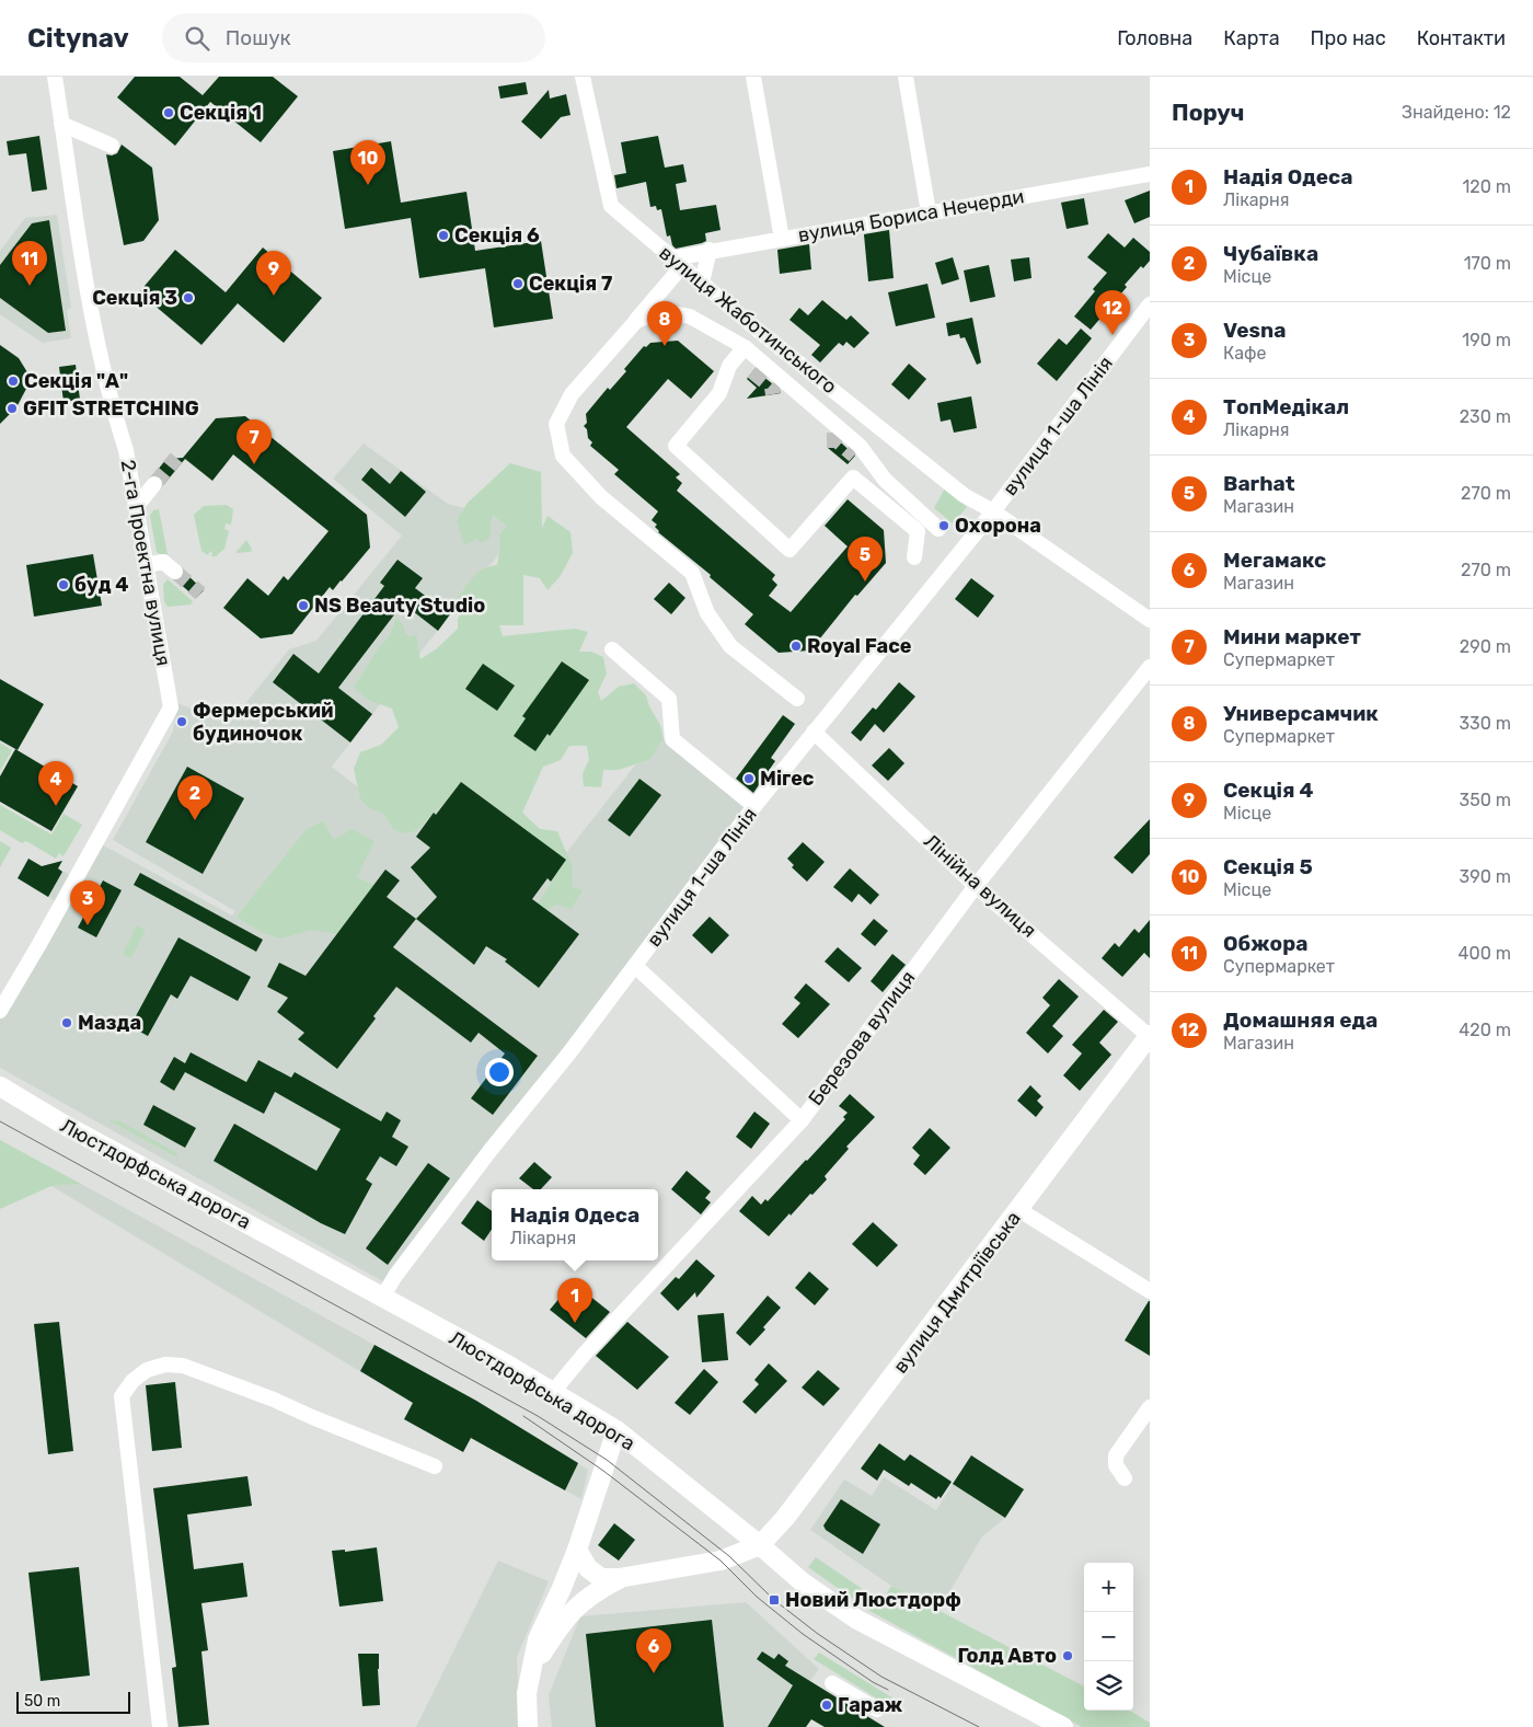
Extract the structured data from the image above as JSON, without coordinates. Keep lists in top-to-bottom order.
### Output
{
  "streets": {
    "main road": ["Люстдорфська дорога", "вулиця Дмитріївська"],
    "street": [
      "вулиця Бориса Нечерди",
      "вулиця Жаботинського",
      "вулиця 1-ша Лінія",
      "2-га Проектна вулиця",
      "Лінійна вулиця",
      "Березова вулиця"
    ]
  },
  "crossings": [
    ["вулиця Бориса Нечерди", "вулиця Жаботинського"],
    ["вулиця Жаботинського", "вулиця 1-ша Лінія"],
    ["вулиця 1-ша Лінія", "Лінійна вулиця"],
    ["вулиця 1-ша Лінія", "Люстдорфська дорога"],
    ["Лінійна вулиця", "Березова вулиця"],
    ["Лінійна вулиця", "вулиця Дмитріївська"],
    ["Березова вулиця", "Люстдорфська дорога"],
    ["Люстдорфська дорога", "вулиця Дмитріївська"]
  ],
  "places": {
    "other": [
      "Секція 1",
      "Секція 6",
      "Секція 7",
      "Секція 3",
      "Секція \"А\"",
      "GFIT STRETCHING",
      "Охорона",
      "буд 4",
      "NS Beauty Studio",
      "Royal Face",
      "Фермерський будиночок",
      "Мігес",
      "Мазда",
      "Голд Авто",
      "Гараж"
    ],
    "transit": ["Новий Люстдорф"]
  },
  "scale_bar": "50 m",
  "page": {
    "header": "Citynav",
    "search": "Пошук",
    "nav": [
      "Головна",
      "Карта",
      "Про нас",
      "Контакти"
    ],
    "heading": ["Поруч", "Знайдено: 12"],
    "pins": [
      "10",
      "11",
      "9",
      "12",
      "8",
      "7",
      "5",
      "4",
      "2",
      "3",
      "1",
      "6"
    ],
    "list": [
      {
        "mark": "1",
        "name": "Надія Одеса",
        "note": "Лікарня",
        "value": "120 m"
      },
      {
        "mark": "2",
        "name": "Чубаївка",
        "note": "Місце",
        "value": "170 m"
      },
      {
        "mark": "3",
        "name": "Vesna",
        "note": "Кафе",
        "value": "190 m"
      },
      {
        "mark": "4",
        "name": "ТопМедікал",
        "note": "Лікарня",
        "value": "230 m"
      },
      {
        "mark": "5",
        "name": "Barhat",
        "note": "Магазин",
        "value": "270 m"
      },
      {
        "mark": "6",
        "name": "Мегамакс",
        "note": "Магазин",
        "value": "270 m"
      },
      {
        "mark": "7",
        "name": "Мини маркет",
        "note": "Супермаркет",
        "value": "290 m"
      },
      {
        "mark": "8",
        "name": "Универсамчик",
        "note": "Супермаркет",
        "value": "330 m"
      },
      {
        "mark": "9",
        "name": "Секція 4",
        "note": "Місце",
        "value": "350 m"
      },
      {
        "mark": "10",
        "name": "Секція 5",
        "note": "Місце",
        "value": "390 m"
      },
      {
        "mark": "11",
        "name": "Обжора",
        "note": "Супермаркет",
        "value": "400 m"
      },
      {
        "mark": "12",
        "name": "Домашняя еда",
        "note": "Магазин",
        "value": "420 m"
      }
    ],
    "popup": ["Надія Одеса", "Лікарня"],
    "map_buttons": ["+", "−"],
    "scale": "50 m"
  }
}
